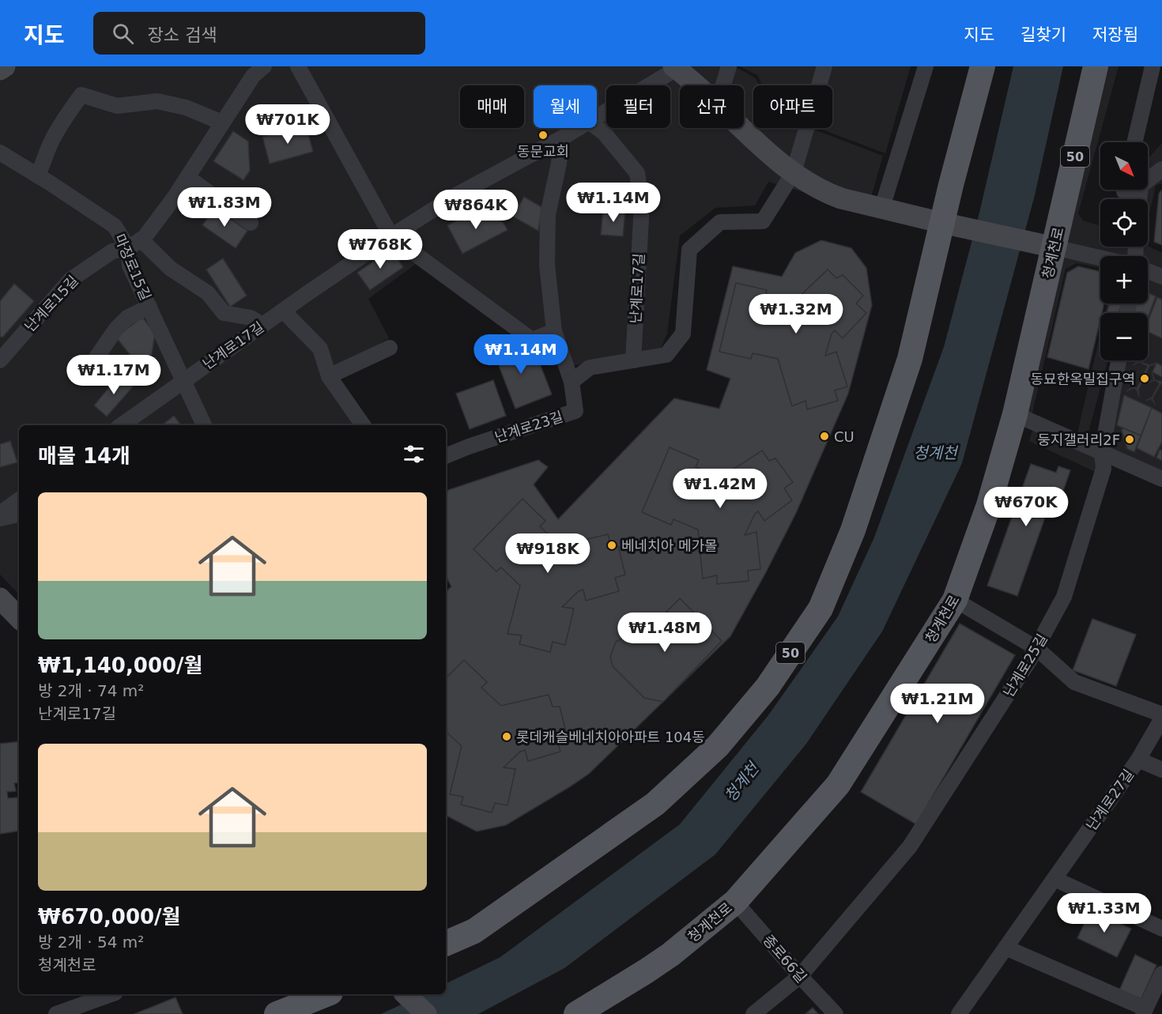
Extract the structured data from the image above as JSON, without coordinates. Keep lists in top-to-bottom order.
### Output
{
  "streets": {
    "main road": ["50", "청계천로"],
    "street": [
      "마장로15길",
      "난계로17길",
      "난계로15길",
      "난계로23길",
      "난계로25길",
      "난계로27길",
      "종로66길"
    ]
  },
  "crossings": [
    ["청계천로", "종로66길"],
    ["마장로15길", "난계로17길"],
    ["마장로15길", "난계로15길"],
    ["난계로25길", "종로66길"]
  ],
  "water": ["청계천"],
  "places": [
    "동문교회",
    "동묘한옥밀집구역",
    "CU",
    "둥지갤러리2F",
    "베네치아 메가몰",
    "롯데캐슬베네치아아파트 104동"
  ],
  "north": "bottom right",
  "page": {
    "header": "지도",
    "search": "장소 검색",
    "nav": ["지도", "길찾기", "저장됨"],
    "chip": [
      "매매",
      "월세",
      "필터",
      "신규",
      "아파트"
    ],
    "price": [
      "₩701K",
      "₩1.14M",
      "₩1.83M",
      "₩864K",
      "₩768K",
      "₩1.32M",
      "₩1.14M",
      "₩1.17M",
      "₩1.42M",
      "₩670K",
      "₩918K",
      "₩1.48M",
      "₩1.21M",
      "₩1.33M"
    ],
    "map_buttons": ["+", "−"],
    "heading": "매물 14개",
    "list": [
      {
        "name": "₩1,140,000/월",
        "note": "방 2개 · 74 m² · 난계로17길"
      },
      {
        "name": "₩670,000/월",
        "note": "방 2개 · 54 m² · 청계천로"
      }
    ]
  }
}
